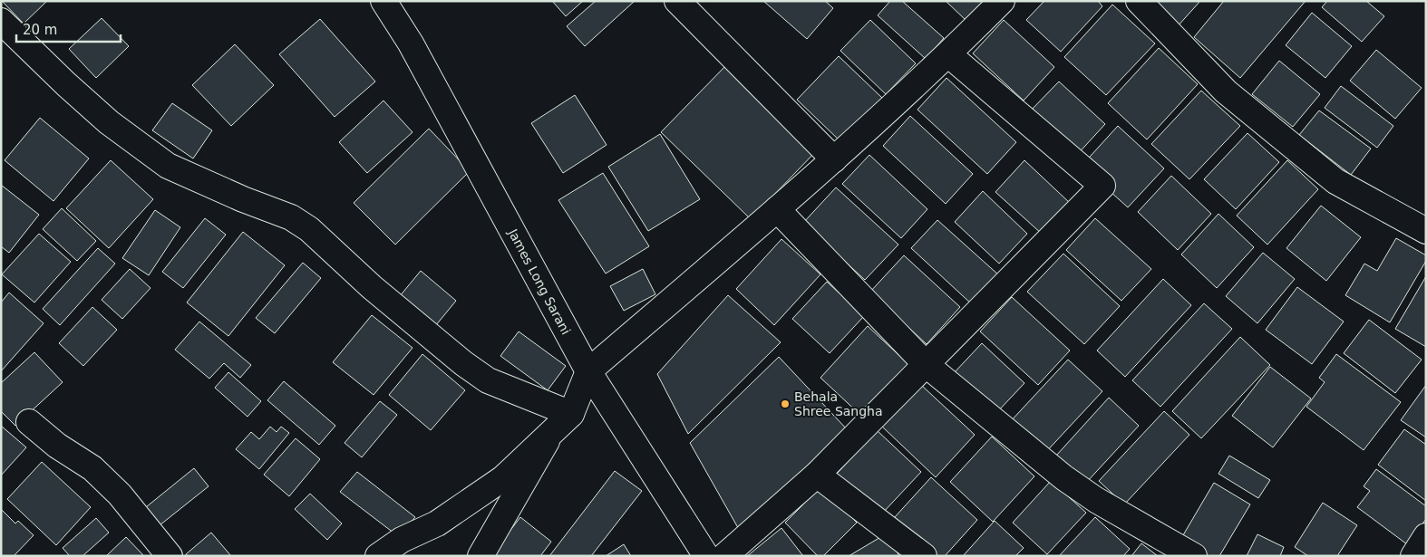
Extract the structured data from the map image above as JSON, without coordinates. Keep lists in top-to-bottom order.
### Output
{
  "streets": {
    "street": ["James Long Sarani"]
  },
  "places": ["Behala Shree Sangha"],
  "scale_bar": "20 m"
}
